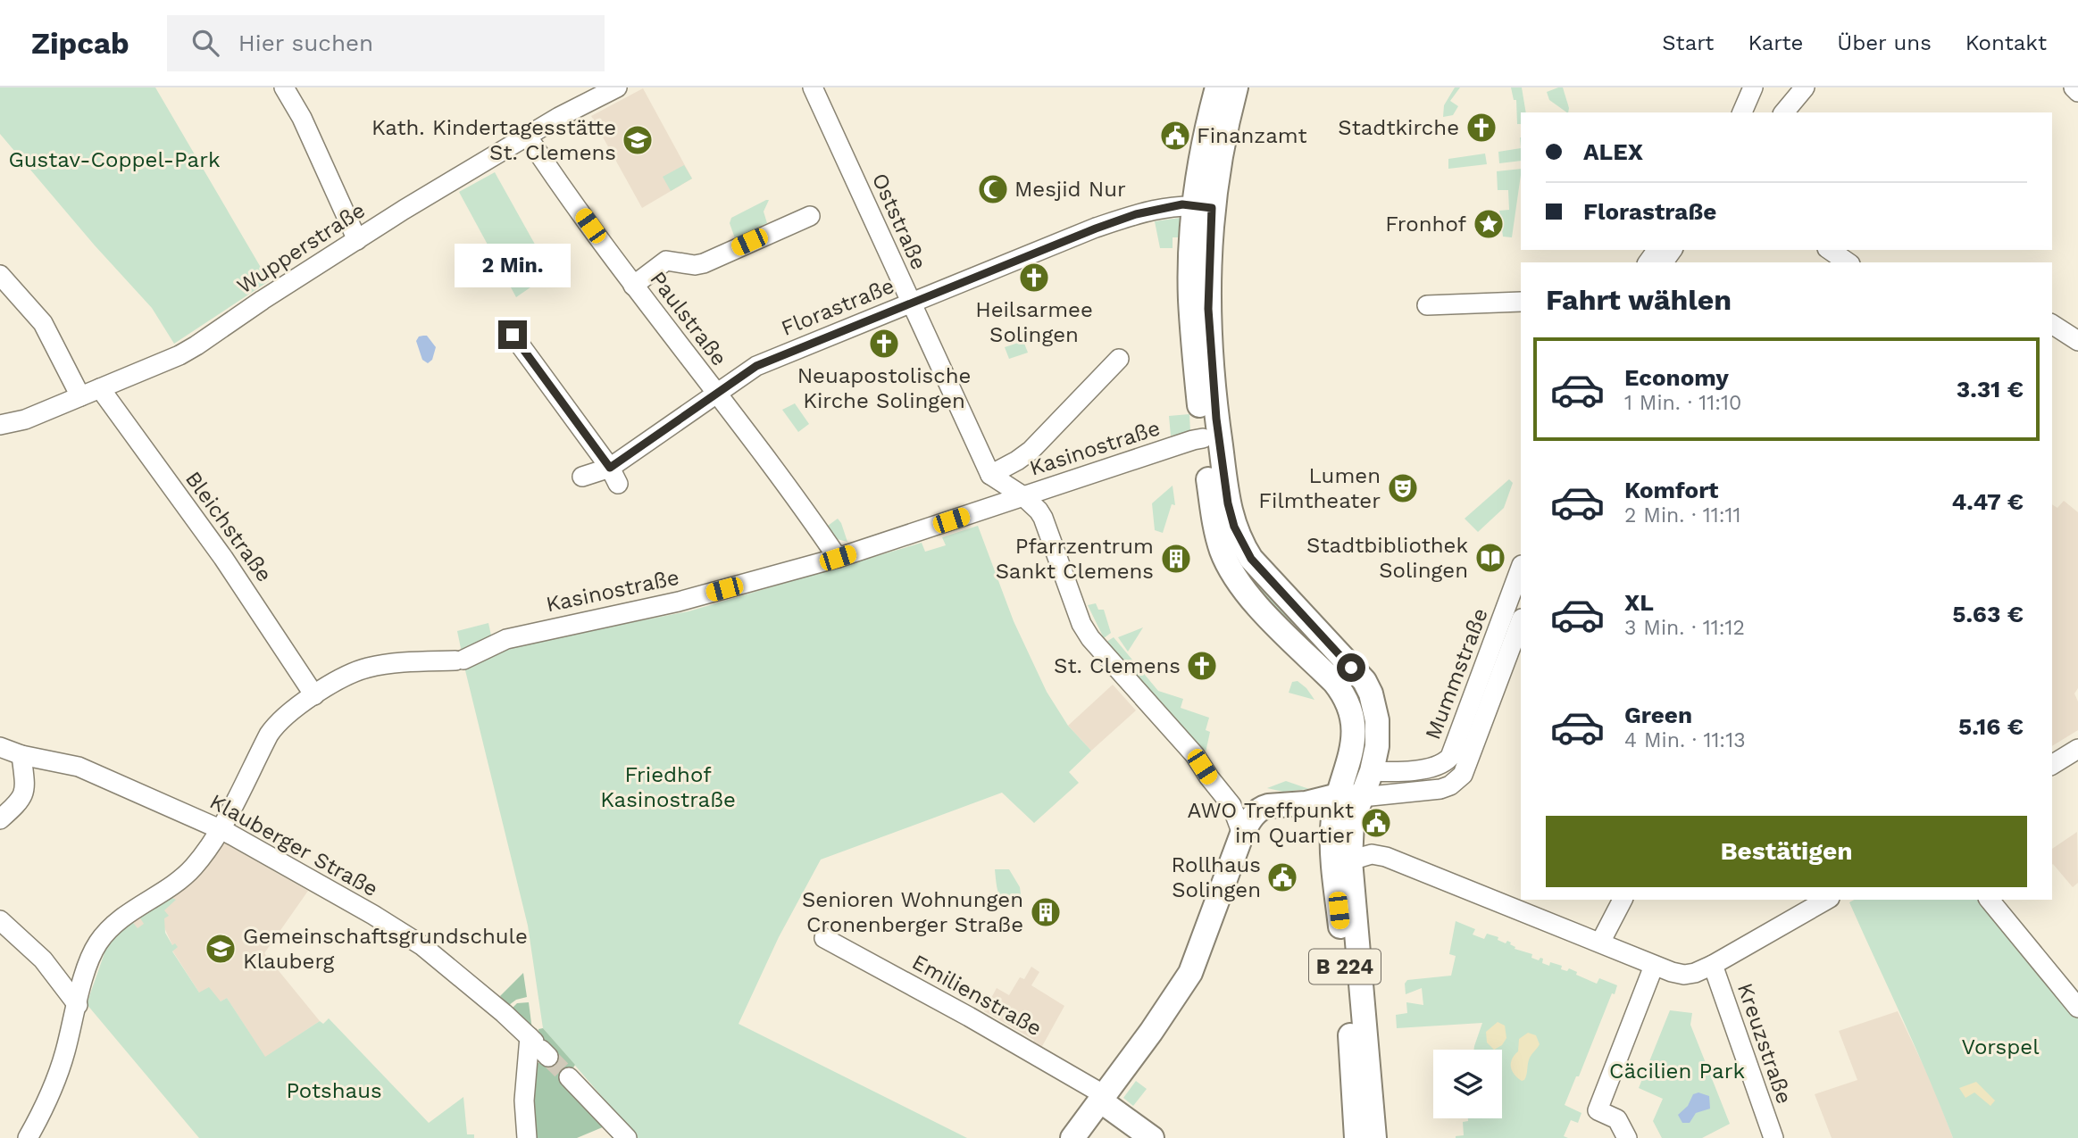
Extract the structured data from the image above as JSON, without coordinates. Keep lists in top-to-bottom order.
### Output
{
  "streets": {
    "main road": ["B 224"],
    "street": [
      "Oststraße",
      "Wupperstraße",
      "Florastraße",
      "Paulstraße",
      "Kasinostraße",
      "Bleichstraße",
      "Mummstraße",
      "Klauberger Straße",
      "Emilienstraße",
      "Kreuzstraße"
    ]
  },
  "crossings": [
    ["Oststraße", "Florastraße"],
    ["Wupperstraße", "Paulstraße"],
    ["Wupperstraße", "Bleichstraße"],
    ["Florastraße", "Paulstraße"],
    ["Florastraße", "B 224"],
    ["Paulstraße", "Kasinostraße"],
    ["Kasinostraße", "Bleichstraße"],
    ["Kasinostraße", "Klauberger Straße"],
    ["Kasinostraße", "B 224"],
    ["Mummstraße", "B 224"]
  ],
  "parks": [
    "Gustav-Coppel-Park",
    "Friedhof Kasinostraße",
    "Vorspel",
    "Cäcilien Park",
    "Potshaus"
  ],
  "places": {
    "church": [
      "Stadtkirche",
      "Heilsarmee Solingen",
      "Neuapostolische Kirche Solingen",
      "St. Clemens"
    ],
    "public building": ["Finanzamt", "AWO Treffpunkt im Quartier", "Rollhaus Solingen"],
    "school or university": ["Kath. Kindertagesstätte St. Clemens", "Gemeinschaftsgrundschule Klauberg"],
    "mosque": ["Mesjid Nur"],
    "place": ["Fronhof"],
    "theatre": ["Lumen Filmtheater"],
    "library": ["Stadtbibliothek Solingen"],
    "building": ["Pfarrzentrum Sankt Clemens", "Senioren Wohnungen Cronenberger Straße"]
  },
  "page": {
    "header": "Zipcab",
    "search": "Hier suchen",
    "nav": [
      "Start",
      "Karte",
      "Über uns",
      "Kontakt"
    ],
    "banner": ["ALEX", "Florastraße"],
    "bubble": "2 Min.",
    "heading": "Fahrt wählen",
    "list": [
      {
        "name": "Economy",
        "note": "1 Min. · 11:10",
        "value": "3.31 €"
      },
      {
        "name": "Komfort",
        "note": "2 Min. · 11:11",
        "value": "4.47 €"
      },
      {
        "name": "XL",
        "note": "3 Min. · 11:12",
        "value": "5.63 €"
      },
      {
        "name": "Green",
        "note": "4 Min. · 11:13",
        "value": "5.16 €"
      }
    ],
    "buttons": "Bestätigen"
  }
}
